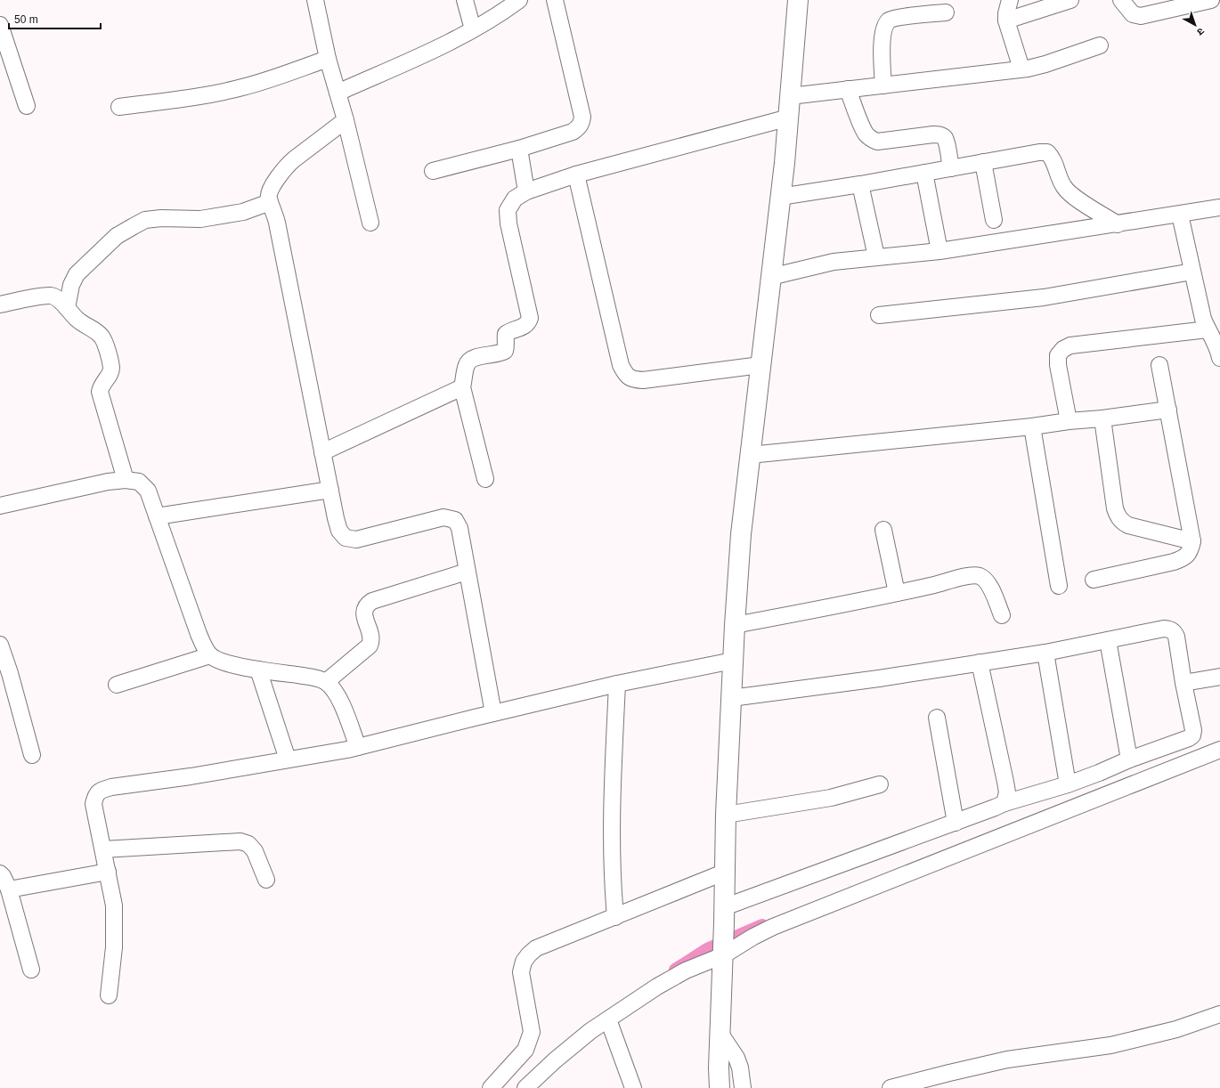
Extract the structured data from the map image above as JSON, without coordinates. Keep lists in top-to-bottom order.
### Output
{
  "scale_bar": "50 m",
  "north": "bottom right"
}
